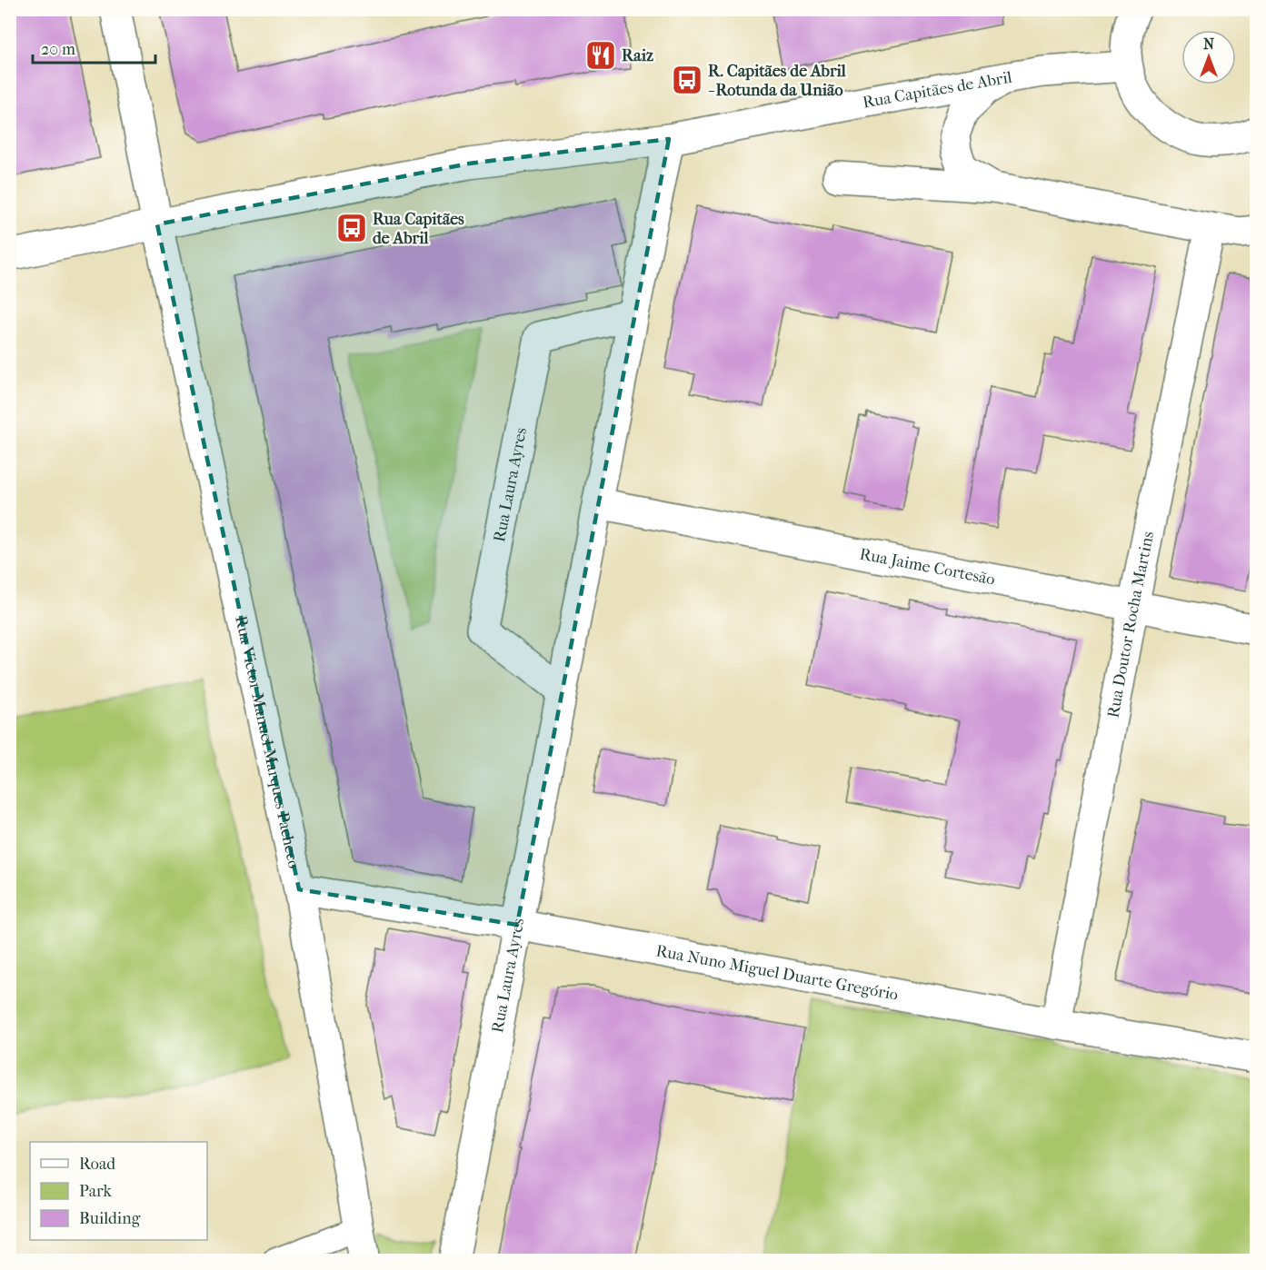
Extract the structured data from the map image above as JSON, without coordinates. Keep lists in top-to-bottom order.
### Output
{
  "streets": {
    "street": [
      "Rua Capitães de Abril",
      "Rua Laura Ayres",
      "Rua Jaime Cortesão",
      "Rua Doutor Rocha Martins",
      "Rua Victor Manuel Marques Pacheco",
      "Rua Nuno Miguel Duarte Gregório"
    ]
  },
  "crossings": [
    ["Rua Capitães de Abril", "Rua Laura Ayres"],
    ["Rua Capitães de Abril", "Rua Victor Manuel Marques Pacheco"],
    ["Rua Laura Ayres", "Rua Jaime Cortesão"],
    ["Rua Laura Ayres", "Rua Nuno Miguel Duarte Gregório"],
    ["Rua Jaime Cortesão", "Rua Doutor Rocha Martins"],
    ["Rua Doutor Rocha Martins", "Rua Nuno Miguel Duarte Gregório"],
    ["Rua Victor Manuel Marques Pacheco", "Rua Nuno Miguel Duarte Gregório"]
  ],
  "places": {
    "restaurant": ["Raiz"],
    "bus stop": ["R. Capitães de Abril - Rotunda da União", "Rua Capitães de Abril"]
  },
  "legend": ["Road", "Park", "Building"],
  "scale_bar": "20 m",
  "north": "top"
}
